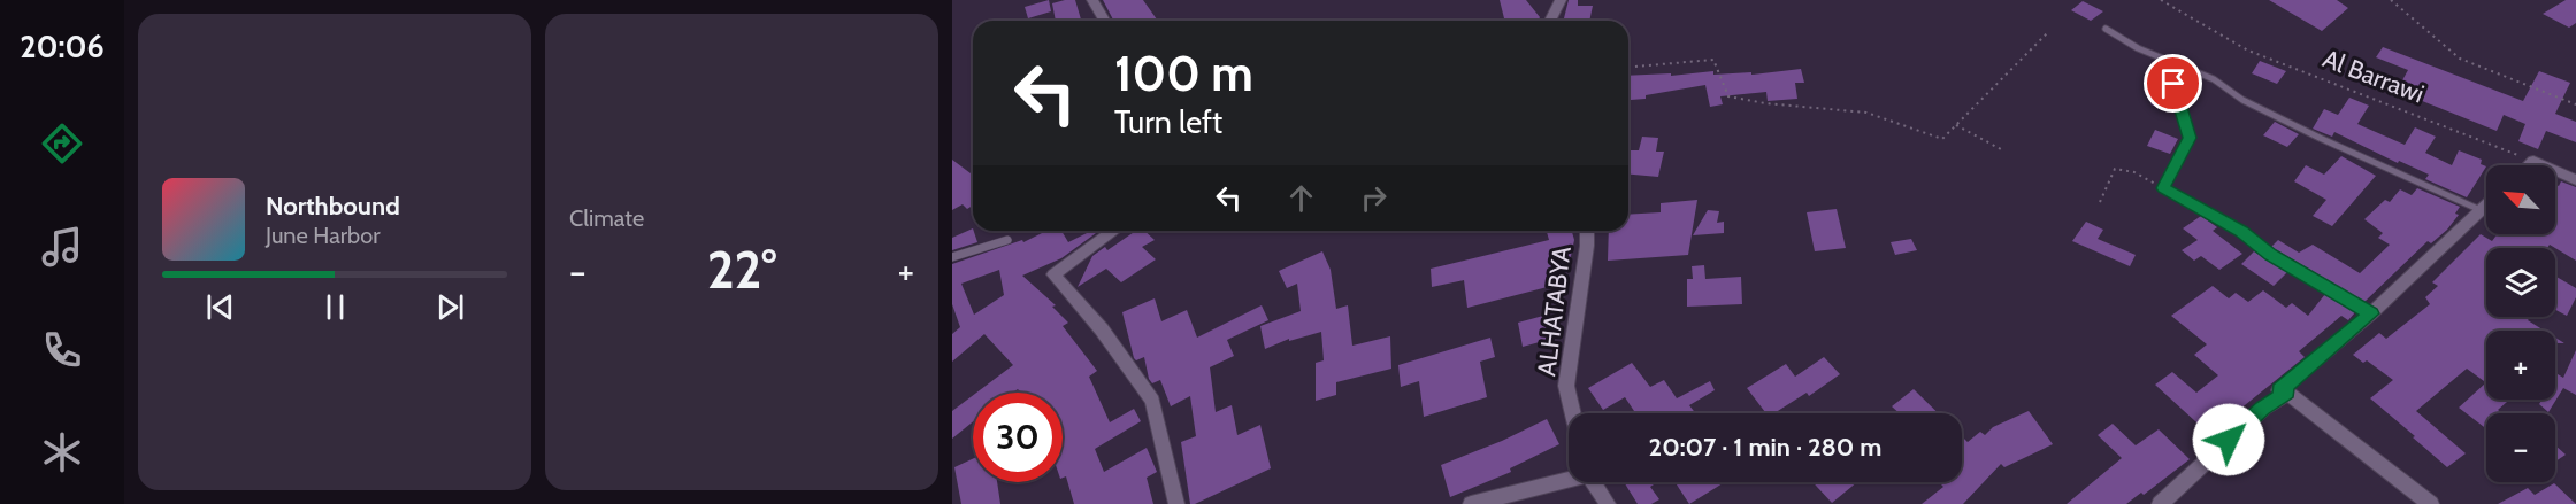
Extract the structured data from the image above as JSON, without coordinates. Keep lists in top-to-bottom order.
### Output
{
  "streets": {
    "street": ["ALHATABYA"],
    "path": ["Al Barrawi"]
  },
  "north": "top left",
  "page": {
    "tabs": "20:06",
    "tile": "Climate",
    "turn": ["100 m", "Turn left"],
    "map_buttons": ["+", "−"],
    "song": ["Northbound", "June Harbor"],
    "heat": ["−", "22°", "+"],
    "limit": "30",
    "trip": "20:07 · 1 min · 280 m"
  }
}
